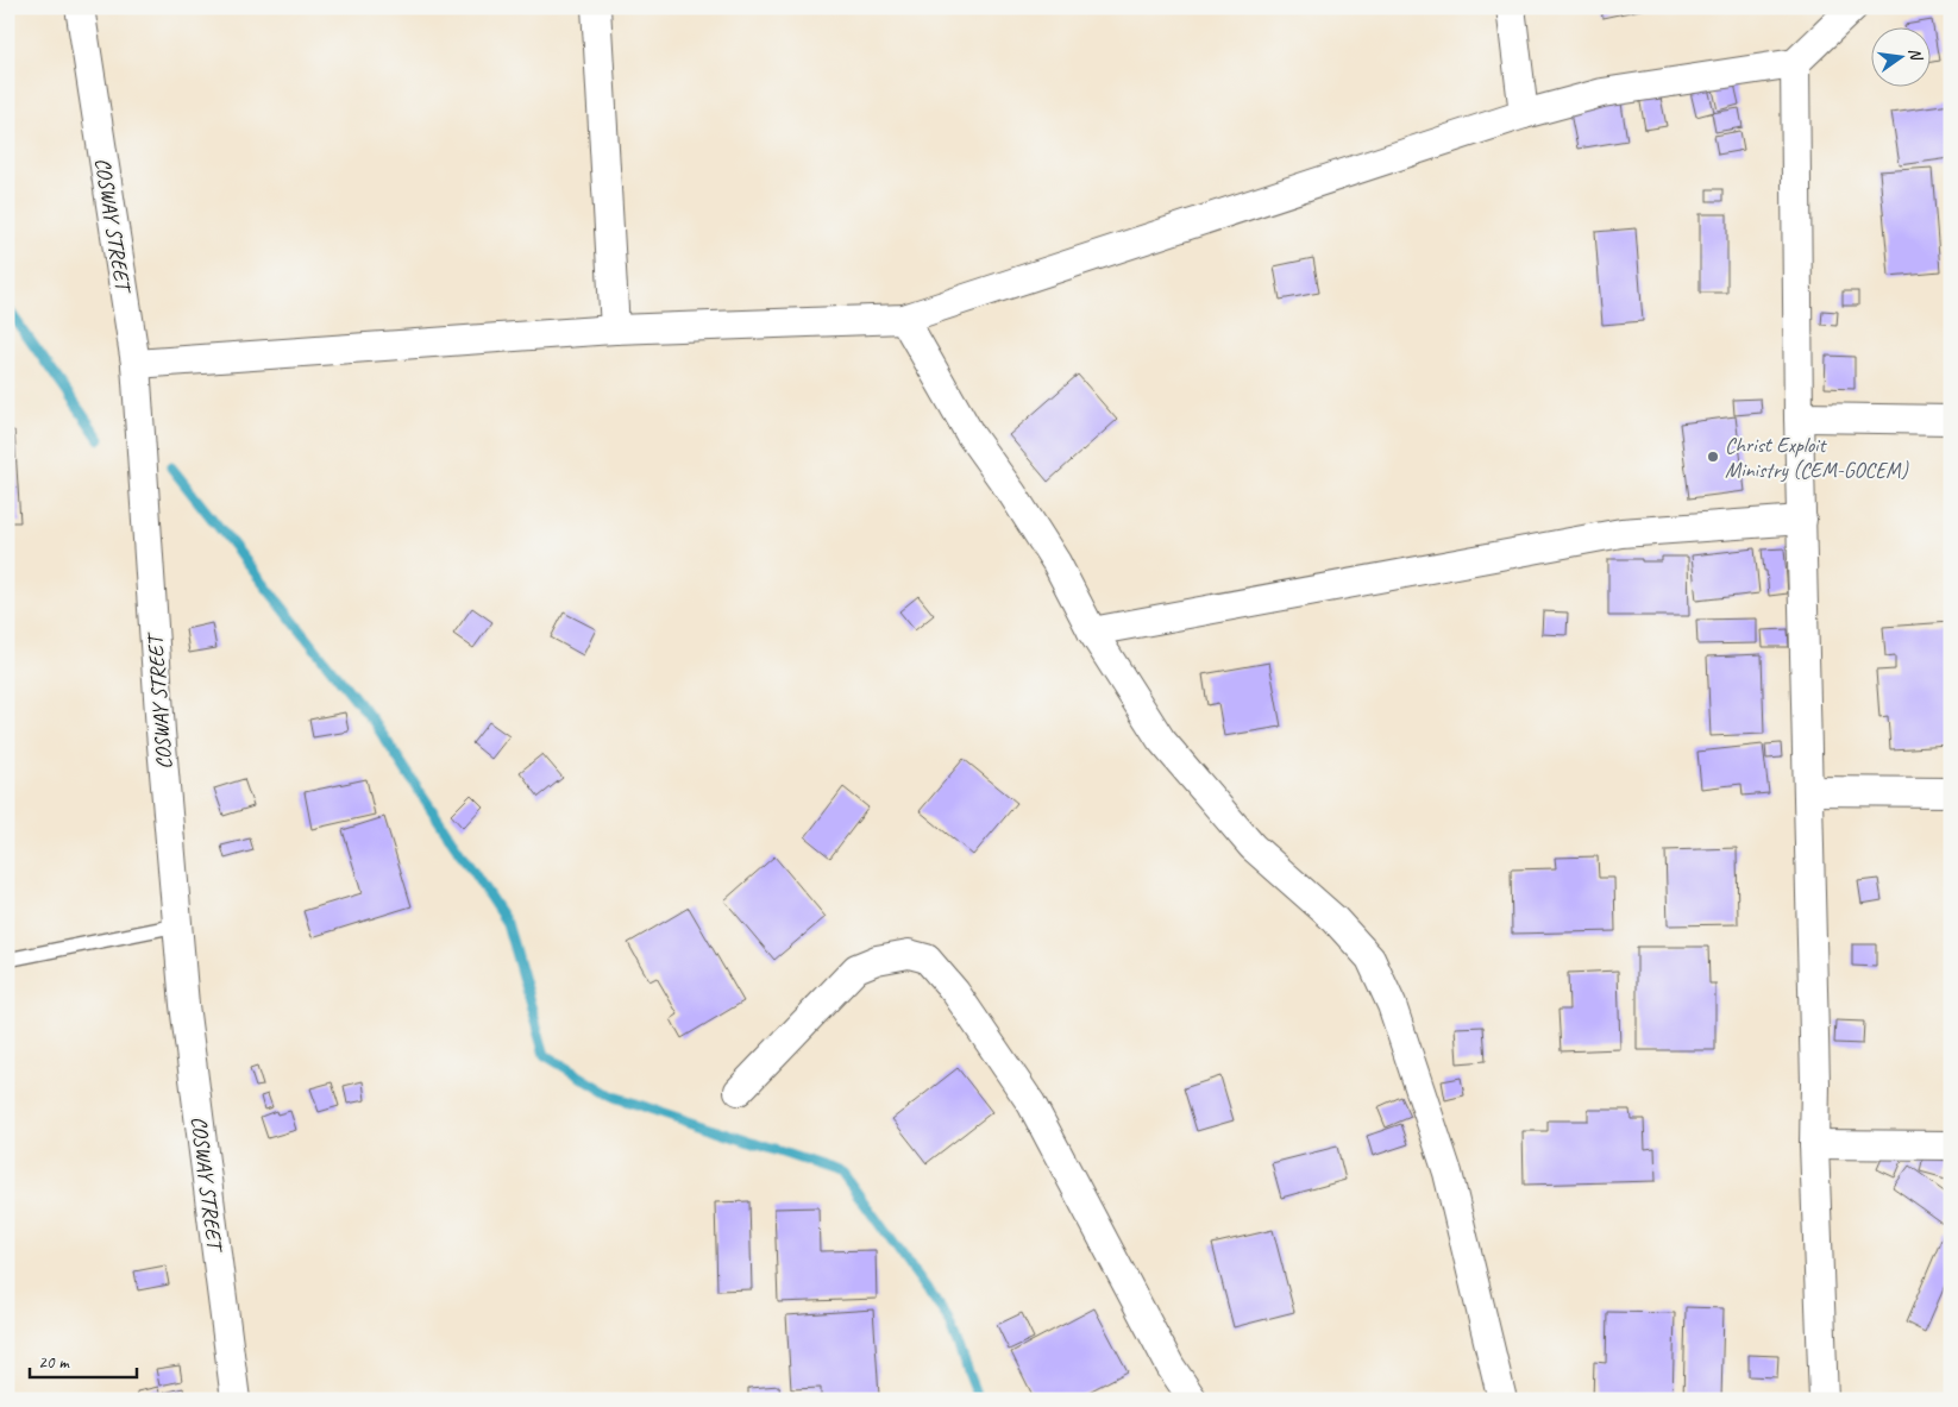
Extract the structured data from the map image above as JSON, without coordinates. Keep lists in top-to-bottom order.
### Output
{
  "streets": {
    "street": ["COSWAY STREET"]
  },
  "places": ["Christ Exploit Ministry (CEM-GOCEM)"],
  "scale_bar": "20 m",
  "north": "right"
}
